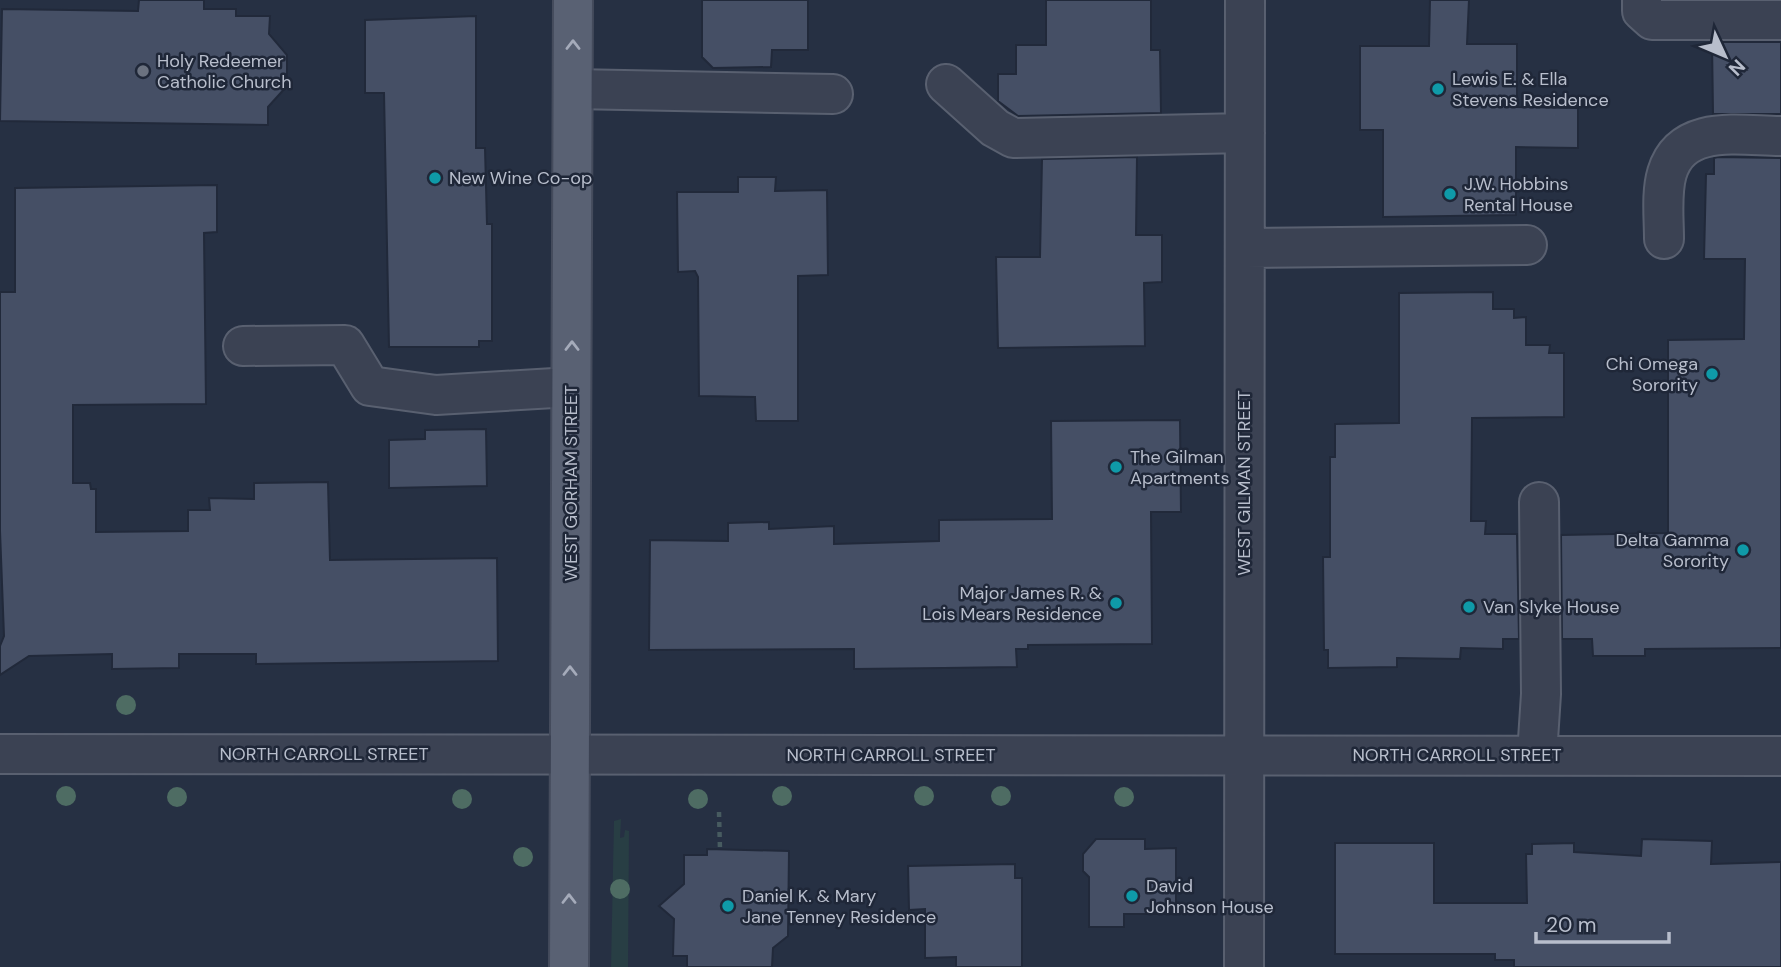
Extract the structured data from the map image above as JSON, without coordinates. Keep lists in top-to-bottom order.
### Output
{
  "streets": {
    "main road": ["WEST GORHAM STREET"],
    "street": ["WEST GILMAN STREET", "NORTH CARROLL STREET"]
  },
  "crossings": [
    ["WEST GORHAM STREET", "NORTH CARROLL STREET"],
    ["WEST GILMAN STREET", "NORTH CARROLL STREET"]
  ],
  "one_way": ["WEST GORHAM STREET"],
  "places": [
    "Holy Redeemer Catholic Church",
    "Lewis E. & Ella Stevens Residence",
    "New Wine Co-op",
    "J.W. Hobbins Rental House",
    "Chi Omega Sorority",
    "The Gilman Apartments",
    "Delta Gamma Sorority",
    "Major James R. & Lois Mears Residence",
    "Van Slyke House",
    "David Johnson House",
    "Daniel K. & Mary Jane Tenney Residence"
  ],
  "scale_bar": "20 m",
  "north": "bottom right"
}
